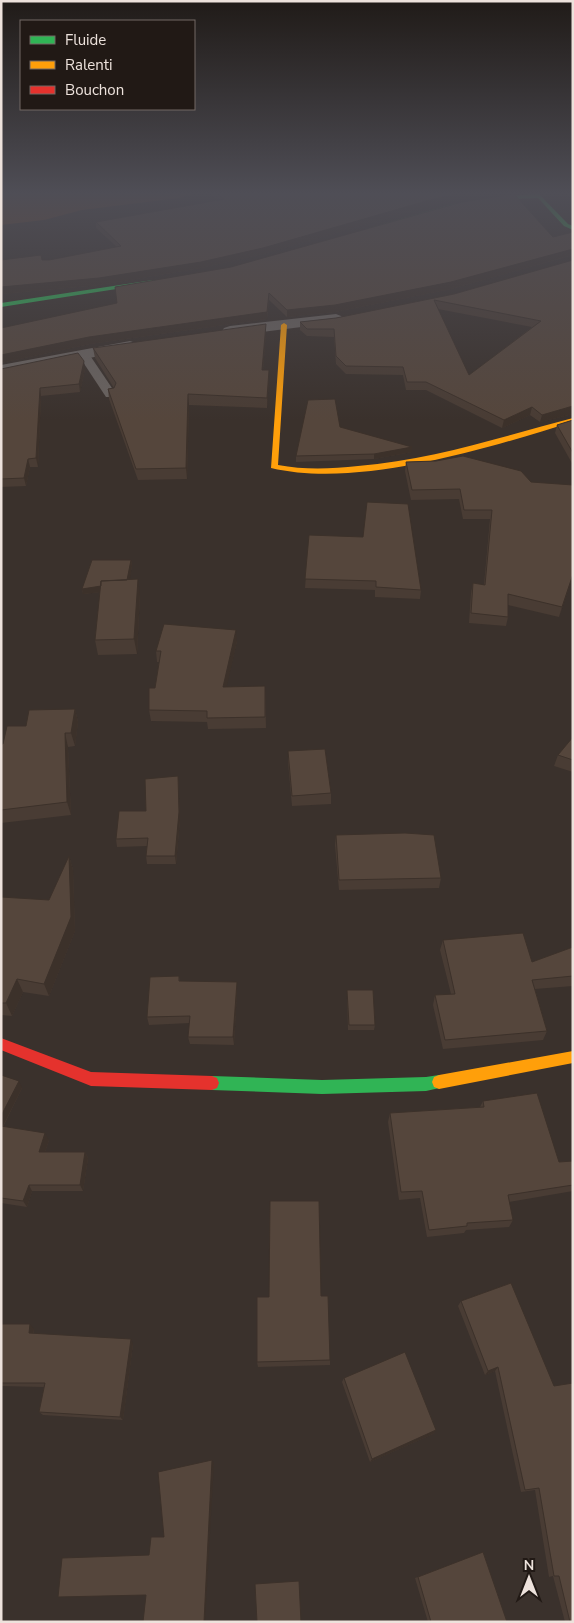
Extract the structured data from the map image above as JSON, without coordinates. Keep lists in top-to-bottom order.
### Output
{
  "legend": ["Fluide", "Ralenti", "Bouchon"],
  "north": "top"
}
